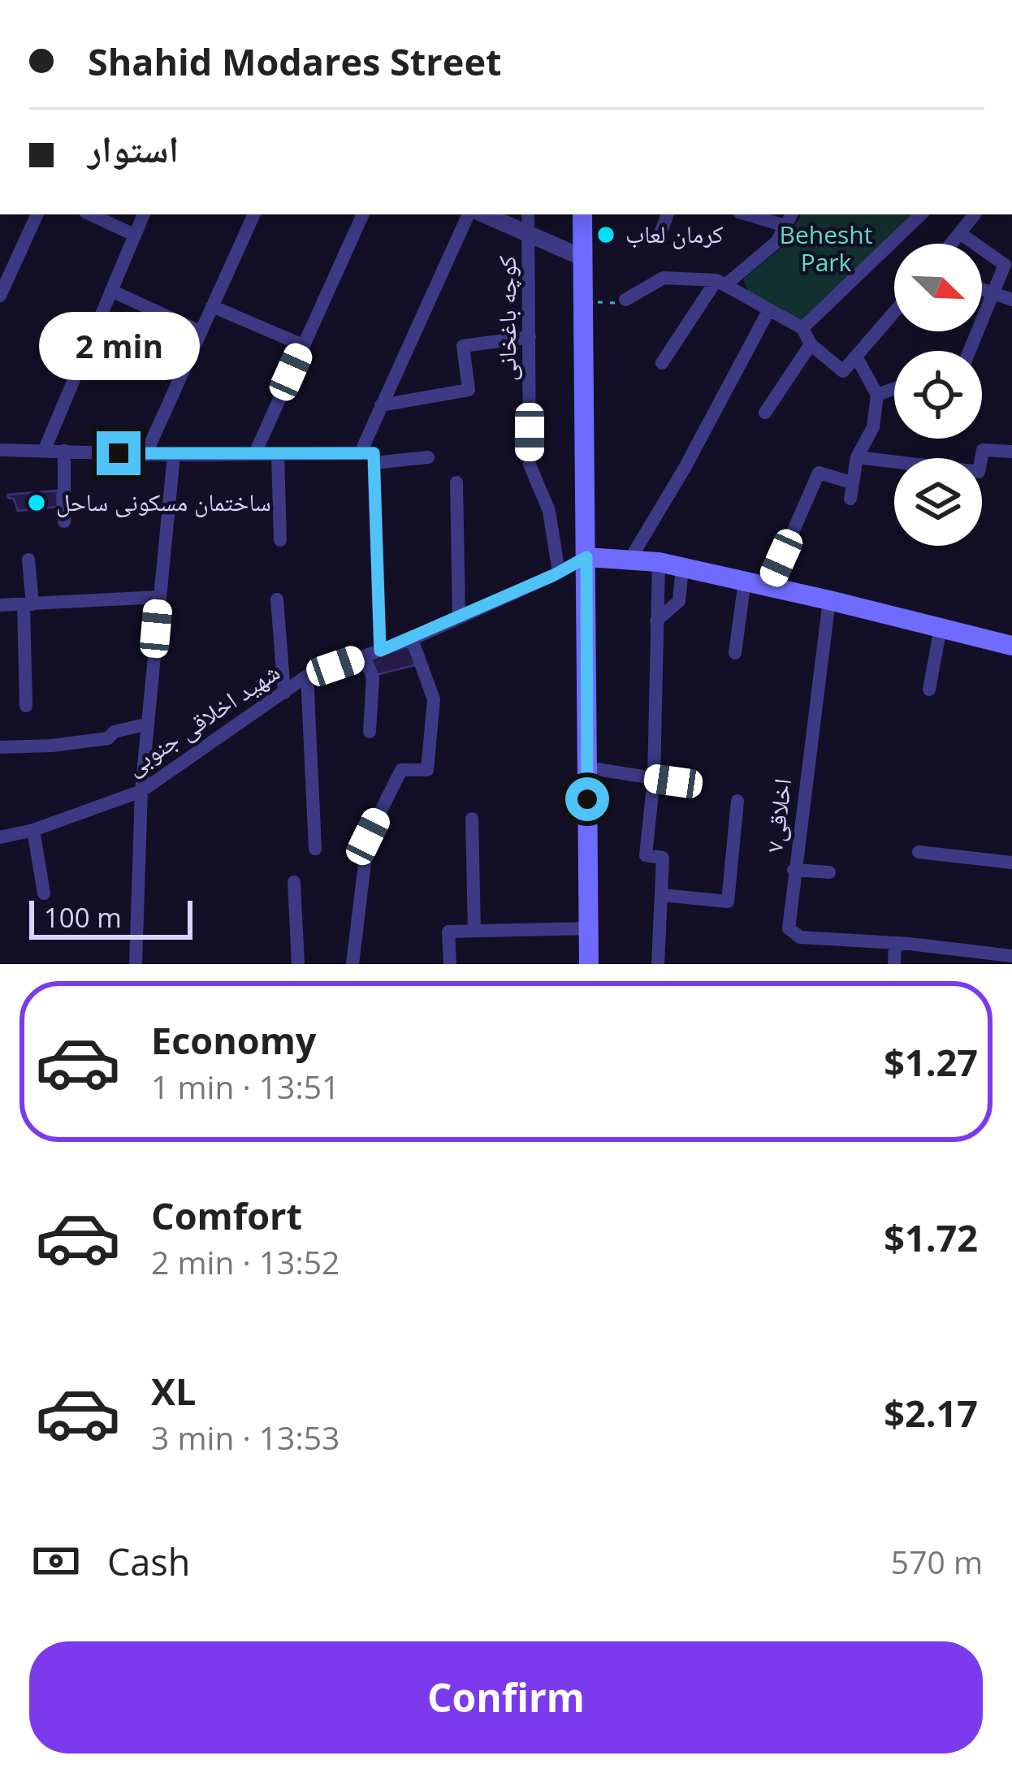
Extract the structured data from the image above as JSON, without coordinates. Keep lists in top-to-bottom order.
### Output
{
  "streets": {
    "street": ["کوچه باغخانی", "شهید اخلاقی جنوبی", "اخلاقی۷"]
  },
  "crossings": [
    ["کوچه باغخانی", "شهید اخلاقی جنوبی"]
  ],
  "parks": ["Behesht Park"],
  "places": ["کرمان لعاب", "ساختمان مسکونی ساحل"],
  "scale_bar": "100 m",
  "north": "bottom right",
  "page": {
    "banner": ["Shahid Modares Street", "استوار"],
    "bubble": "2 min",
    "scale": "100 m",
    "list": [
      {
        "name": "Economy",
        "note": "1 min · 13:51",
        "value": "$1.27"
      },
      {
        "name": "Comfort",
        "note": "2 min · 13:52",
        "value": "$1.72"
      },
      {
        "name": "XL",
        "note": "3 min · 13:53",
        "value": "$2.17"
      }
    ],
    "pay": ["Cash", "570 m"],
    "buttons": "Confirm"
  }
}
